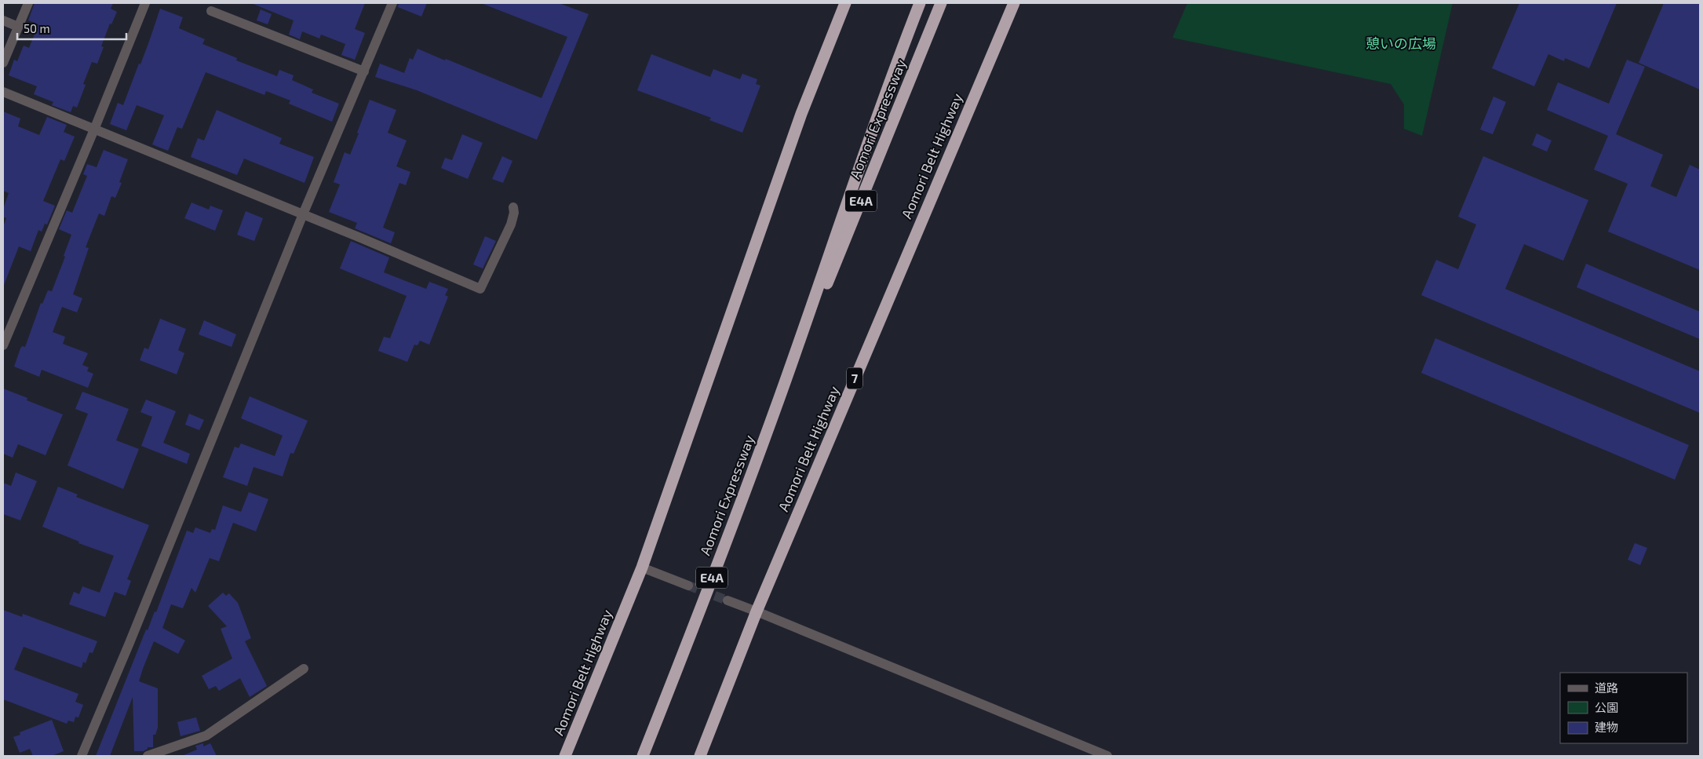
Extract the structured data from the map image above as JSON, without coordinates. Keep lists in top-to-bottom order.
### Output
{
  "streets": {
    "highway": [
      "Aomori Expressway",
      "Aomori Belt Highway",
      "E4A",
      "7"
    ]
  },
  "parks": ["憩いの広場"],
  "legend": ["道路", "公園", "建物"],
  "scale_bar": "50 m"
}
